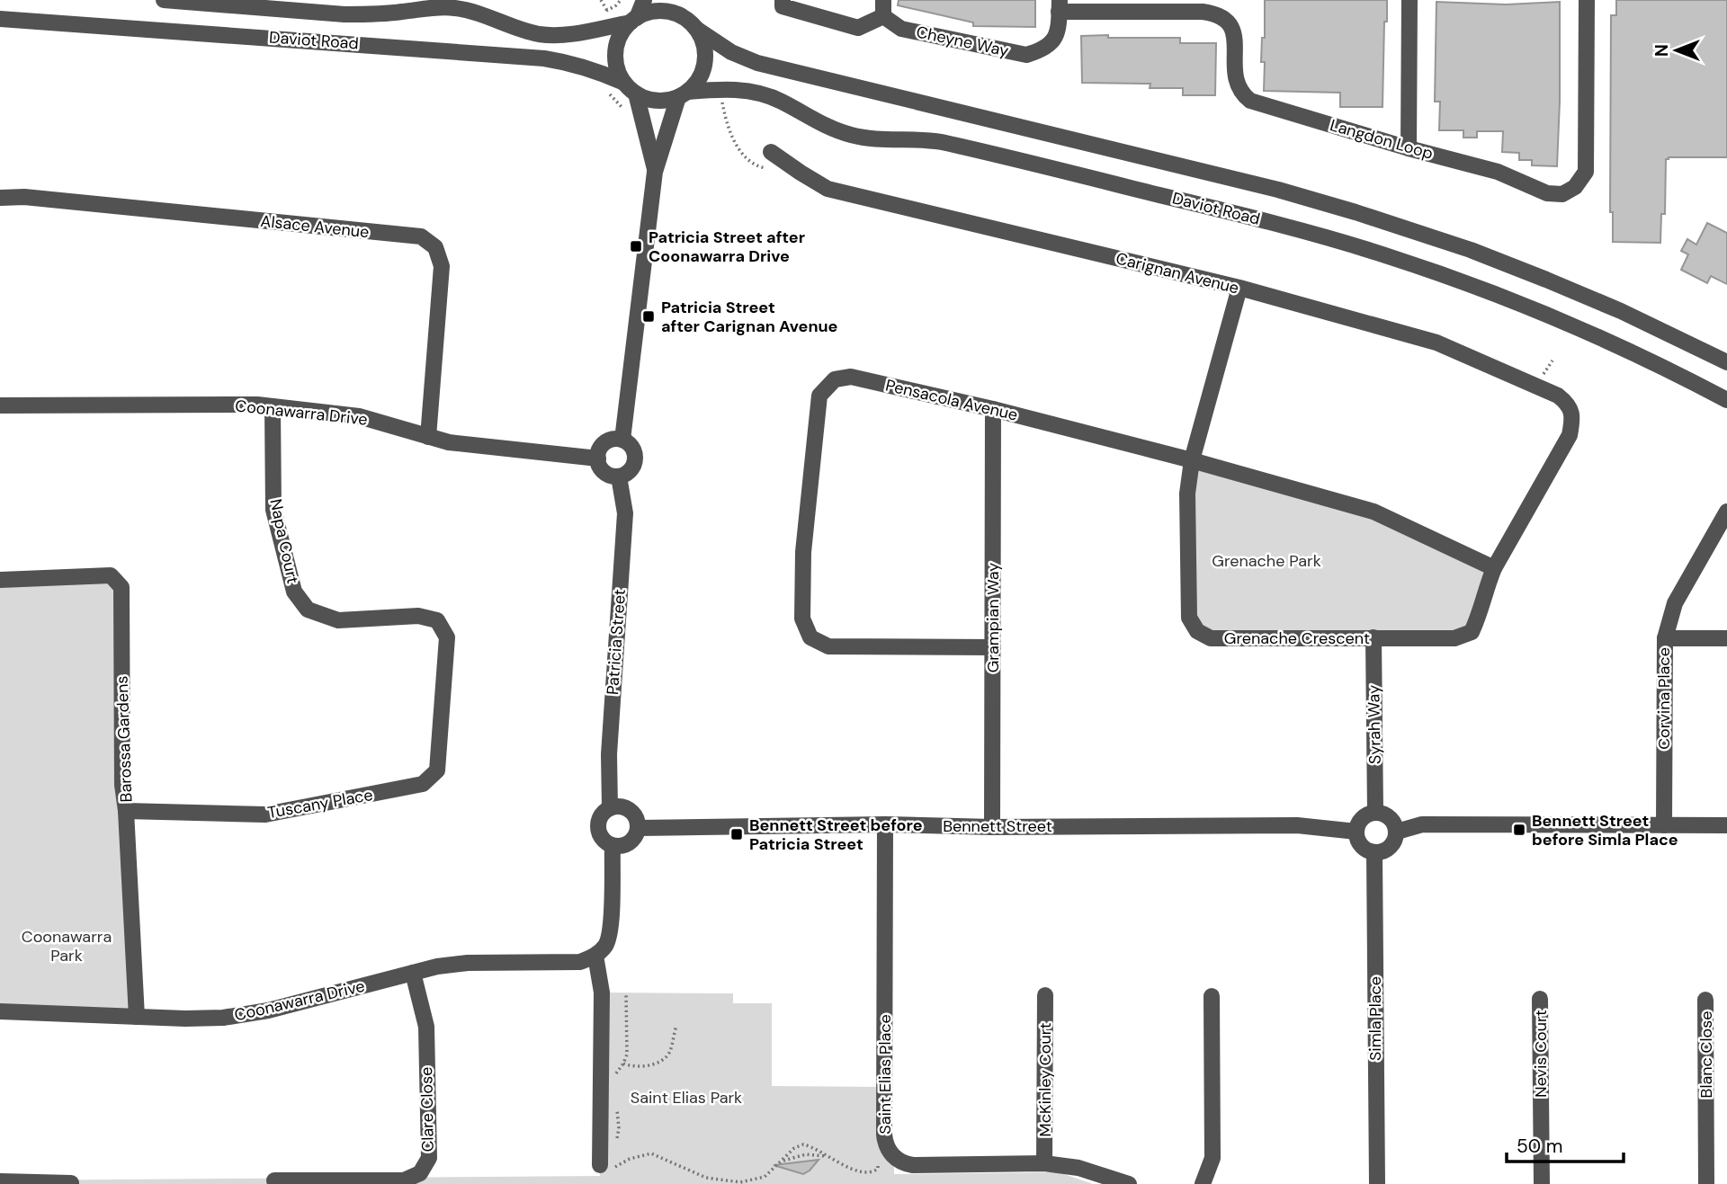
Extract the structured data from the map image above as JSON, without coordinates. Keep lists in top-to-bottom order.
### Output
{
  "streets": {
    "street": [
      "Daviot Road",
      "Cheyne Way",
      "Langdon Loop",
      "Alsace Avenue",
      "Carignan Avenue",
      "Pensacola Avenue",
      "Coonawarra Drive",
      "Napa Court",
      "Grampian Way",
      "Grenache Crescent",
      "Patricia Street",
      "Corvina Place",
      "Syrah Way",
      "Barossa Gardens",
      "Tuscany Place",
      "Bennett Street",
      "Simla Place",
      "Nevis Court",
      "Blanc Close",
      "Saint Elias Place",
      "McKinley Court",
      "Clare Close"
    ]
  },
  "crossings": [
    ["Cheyne Way", "Langdon Loop"],
    ["Alsace Avenue", "Coonawarra Drive"],
    ["Carignan Avenue", "Grenache Crescent"],
    ["Pensacola Avenue", "Grampian Way"],
    ["Pensacola Avenue", "Grenache Crescent"],
    ["Coonawarra Drive", "Napa Court"],
    ["Coonawarra Drive", "Patricia Street"],
    ["Coonawarra Drive", "Barossa Gardens"],
    ["Coonawarra Drive", "Clare Close"],
    ["Napa Court", "Tuscany Place"],
    ["Grampian Way", "Bennett Street"],
    ["Grenache Crescent", "Syrah Way"],
    ["Patricia Street", "Bennett Street"],
    ["Syrah Way", "Bennett Street"],
    ["Syrah Way", "Simla Place"],
    ["Barossa Gardens", "Tuscany Place"],
    ["Bennett Street", "Simla Place"],
    ["Bennett Street", "Saint Elias Place"],
    ["Saint Elias Place", "McKinley Court"]
  ],
  "parks": ["Grenache Park", "Coonawarra Park", "Saint Elias Park"],
  "places": {
    "transit": [
      "Patricia Street after Coonawarra Drive",
      "Patricia Street after Carignan Avenue",
      "Bennett Street before Simla Place",
      "Bennett Street before Patricia Street"
    ]
  },
  "scale_bar": "50 m",
  "north": "left"
}
